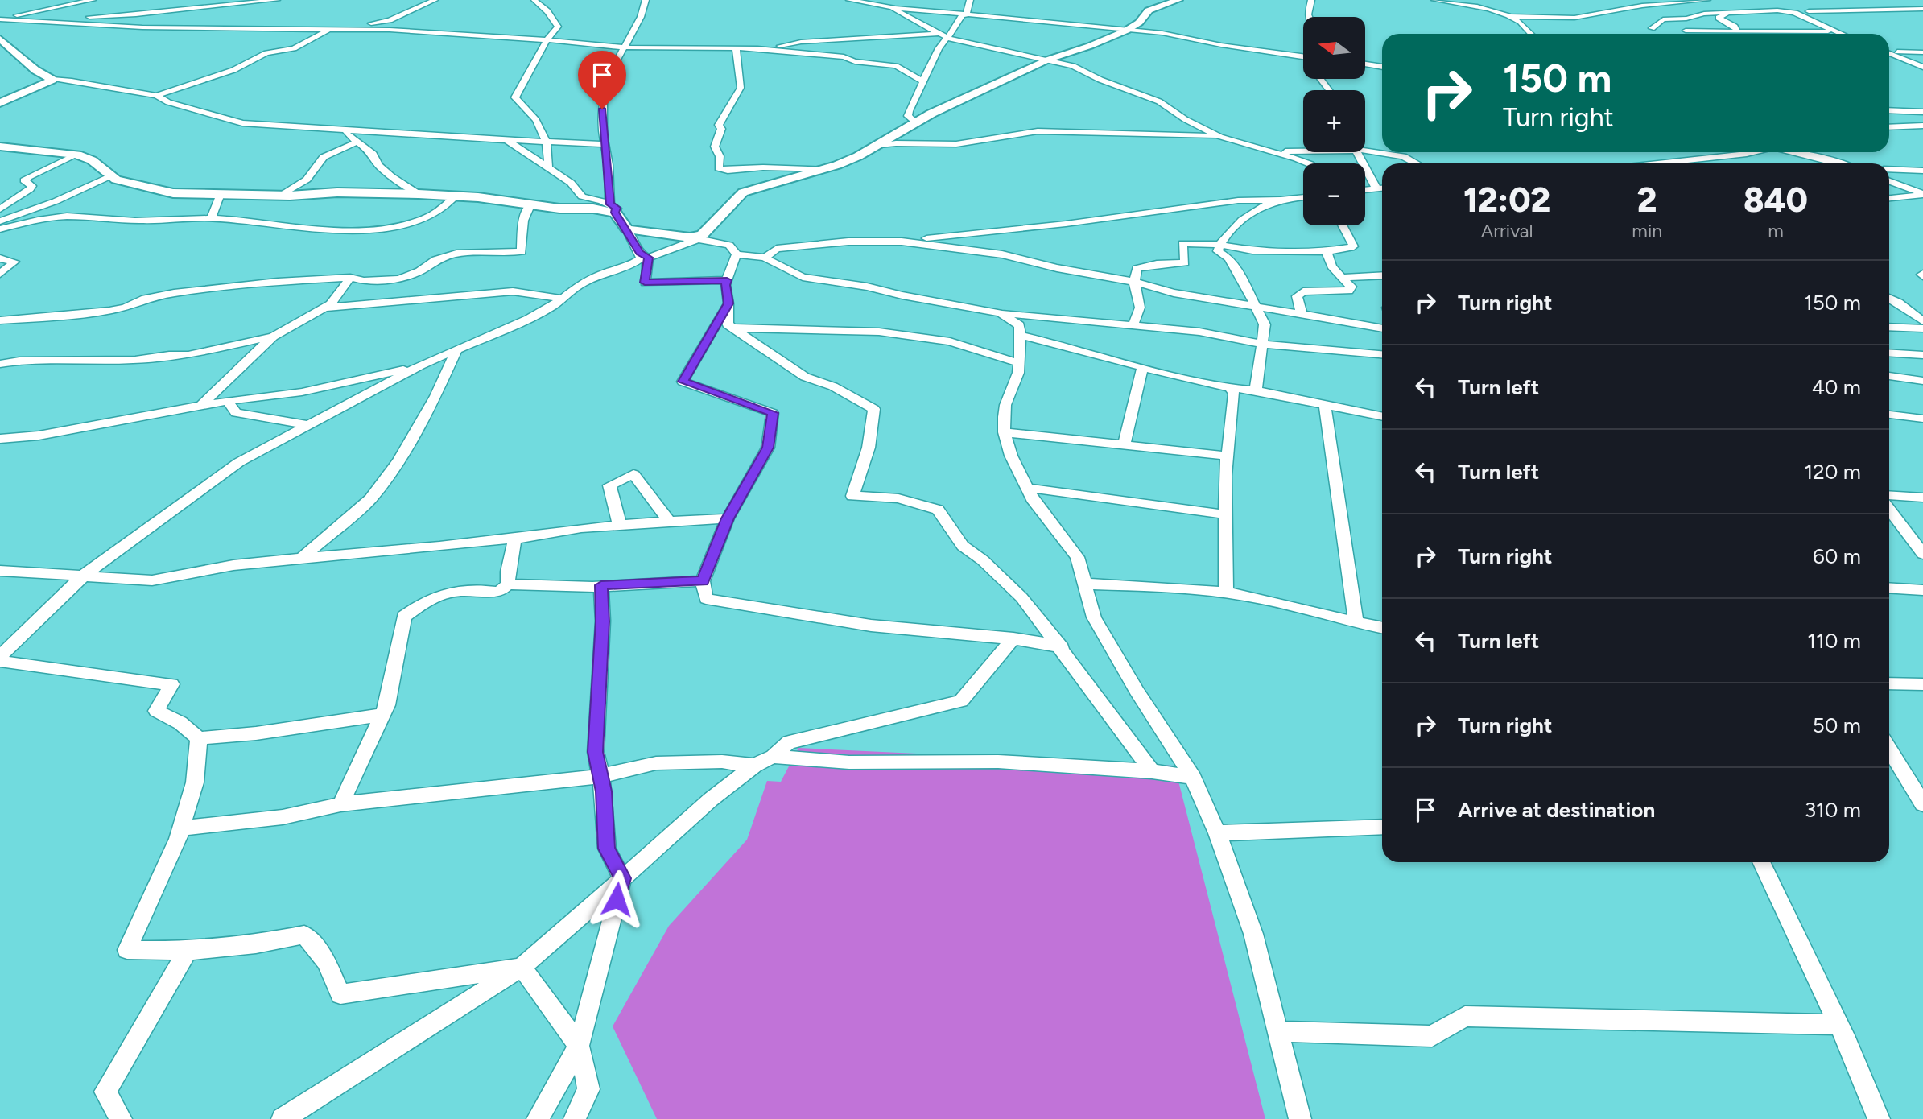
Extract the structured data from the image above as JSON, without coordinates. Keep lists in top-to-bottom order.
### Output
{
  "north": "left",
  "page": {
    "map_buttons": ["+", "−"],
    "turn": ["150 m", "Turn right"],
    "eta": [
      "12:02",
      "Arrival",
      "2",
      "min",
      "840",
      "m"
    ],
    "list": [
      {
        "name": "Turn right",
        "value": "150 m"
      },
      {
        "name": "Turn left",
        "value": "40 m"
      },
      {
        "name": "Turn left",
        "value": "120 m"
      },
      {
        "name": "Turn right",
        "value": "60 m"
      },
      {
        "name": "Turn left",
        "value": "110 m"
      },
      {
        "name": "Turn right",
        "value": "50 m"
      },
      {
        "name": "Arrive at destination",
        "value": "310 m"
      }
    ]
  }
}
